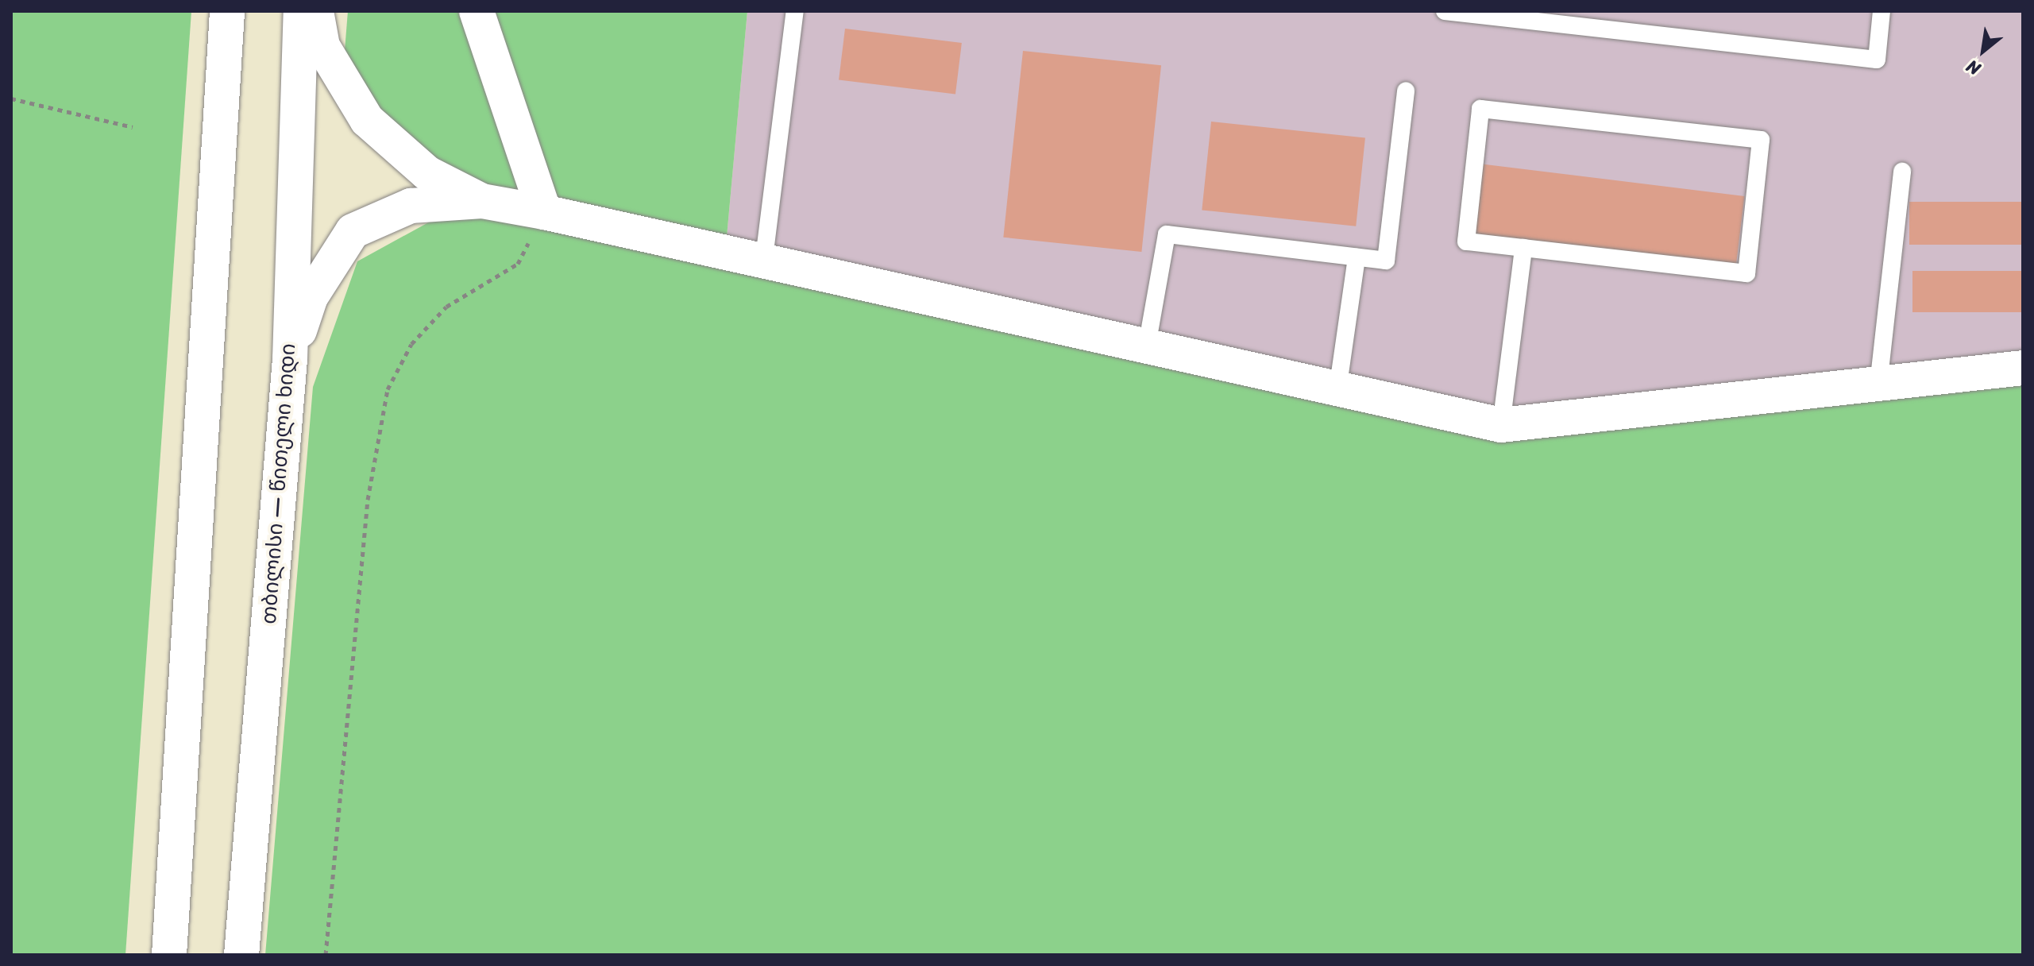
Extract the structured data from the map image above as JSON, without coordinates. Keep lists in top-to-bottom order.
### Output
{
  "streets": {
    "main road": ["თბილისი — წითელი ხიდი"]
  },
  "north": "bottom left"
}
